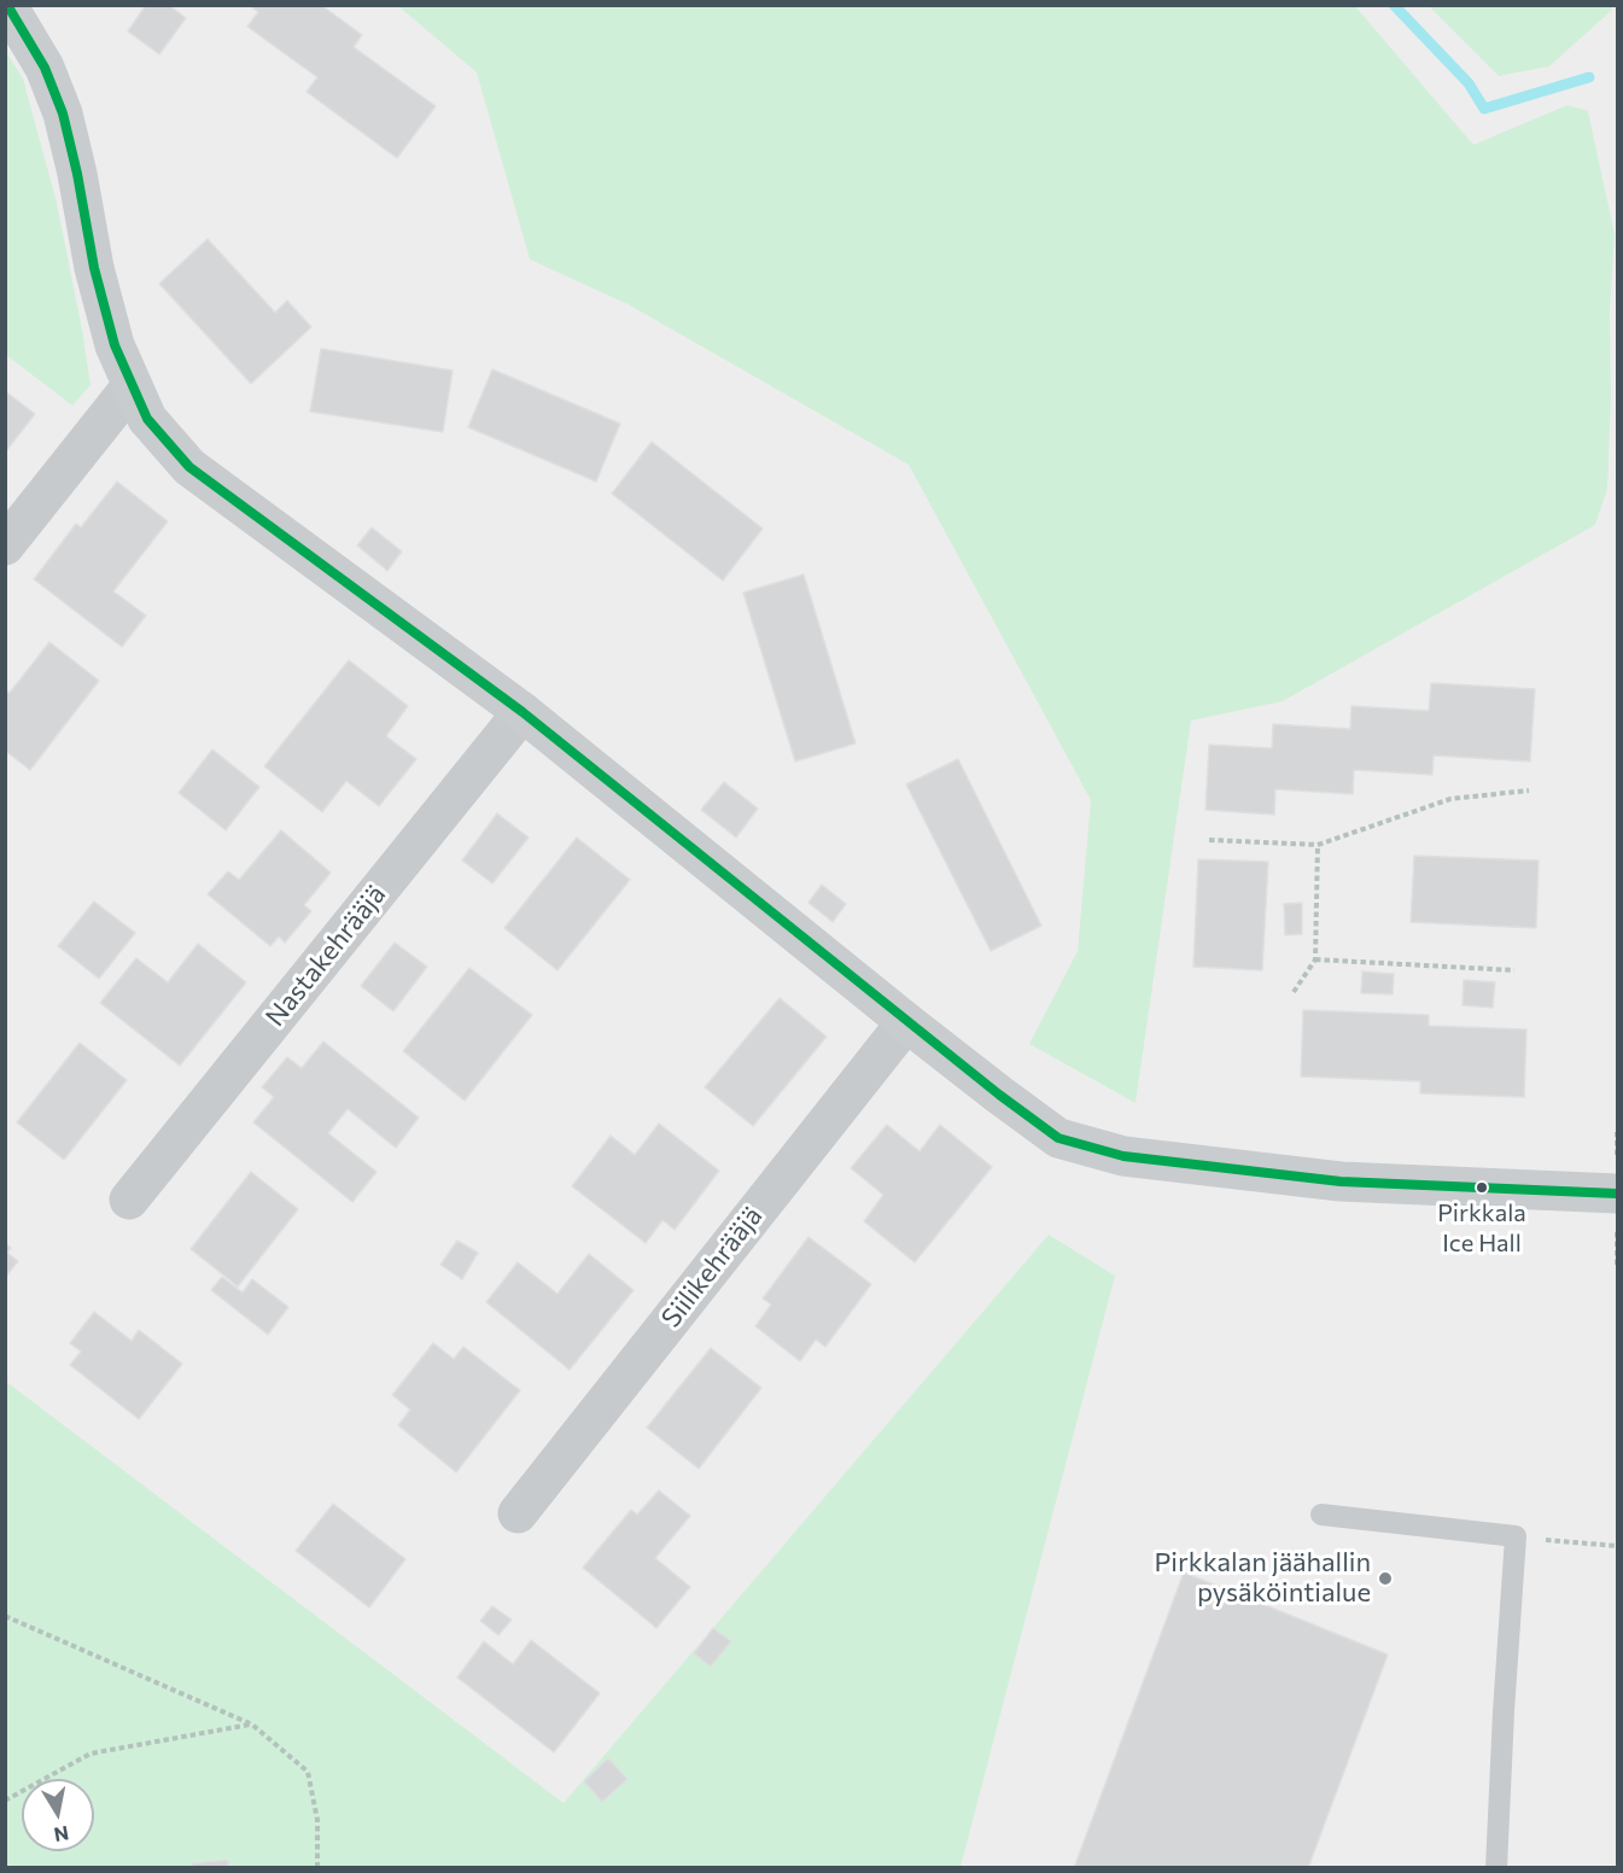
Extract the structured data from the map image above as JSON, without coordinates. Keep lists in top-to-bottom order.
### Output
{
  "streets": {
    "street": ["Nastakehrääjä", "Siilikehrääjä"]
  },
  "places": ["Pirkkala Ice Hall", "Pirkkalan jäähallin pysäköintialue"],
  "north": "bottom"
}
